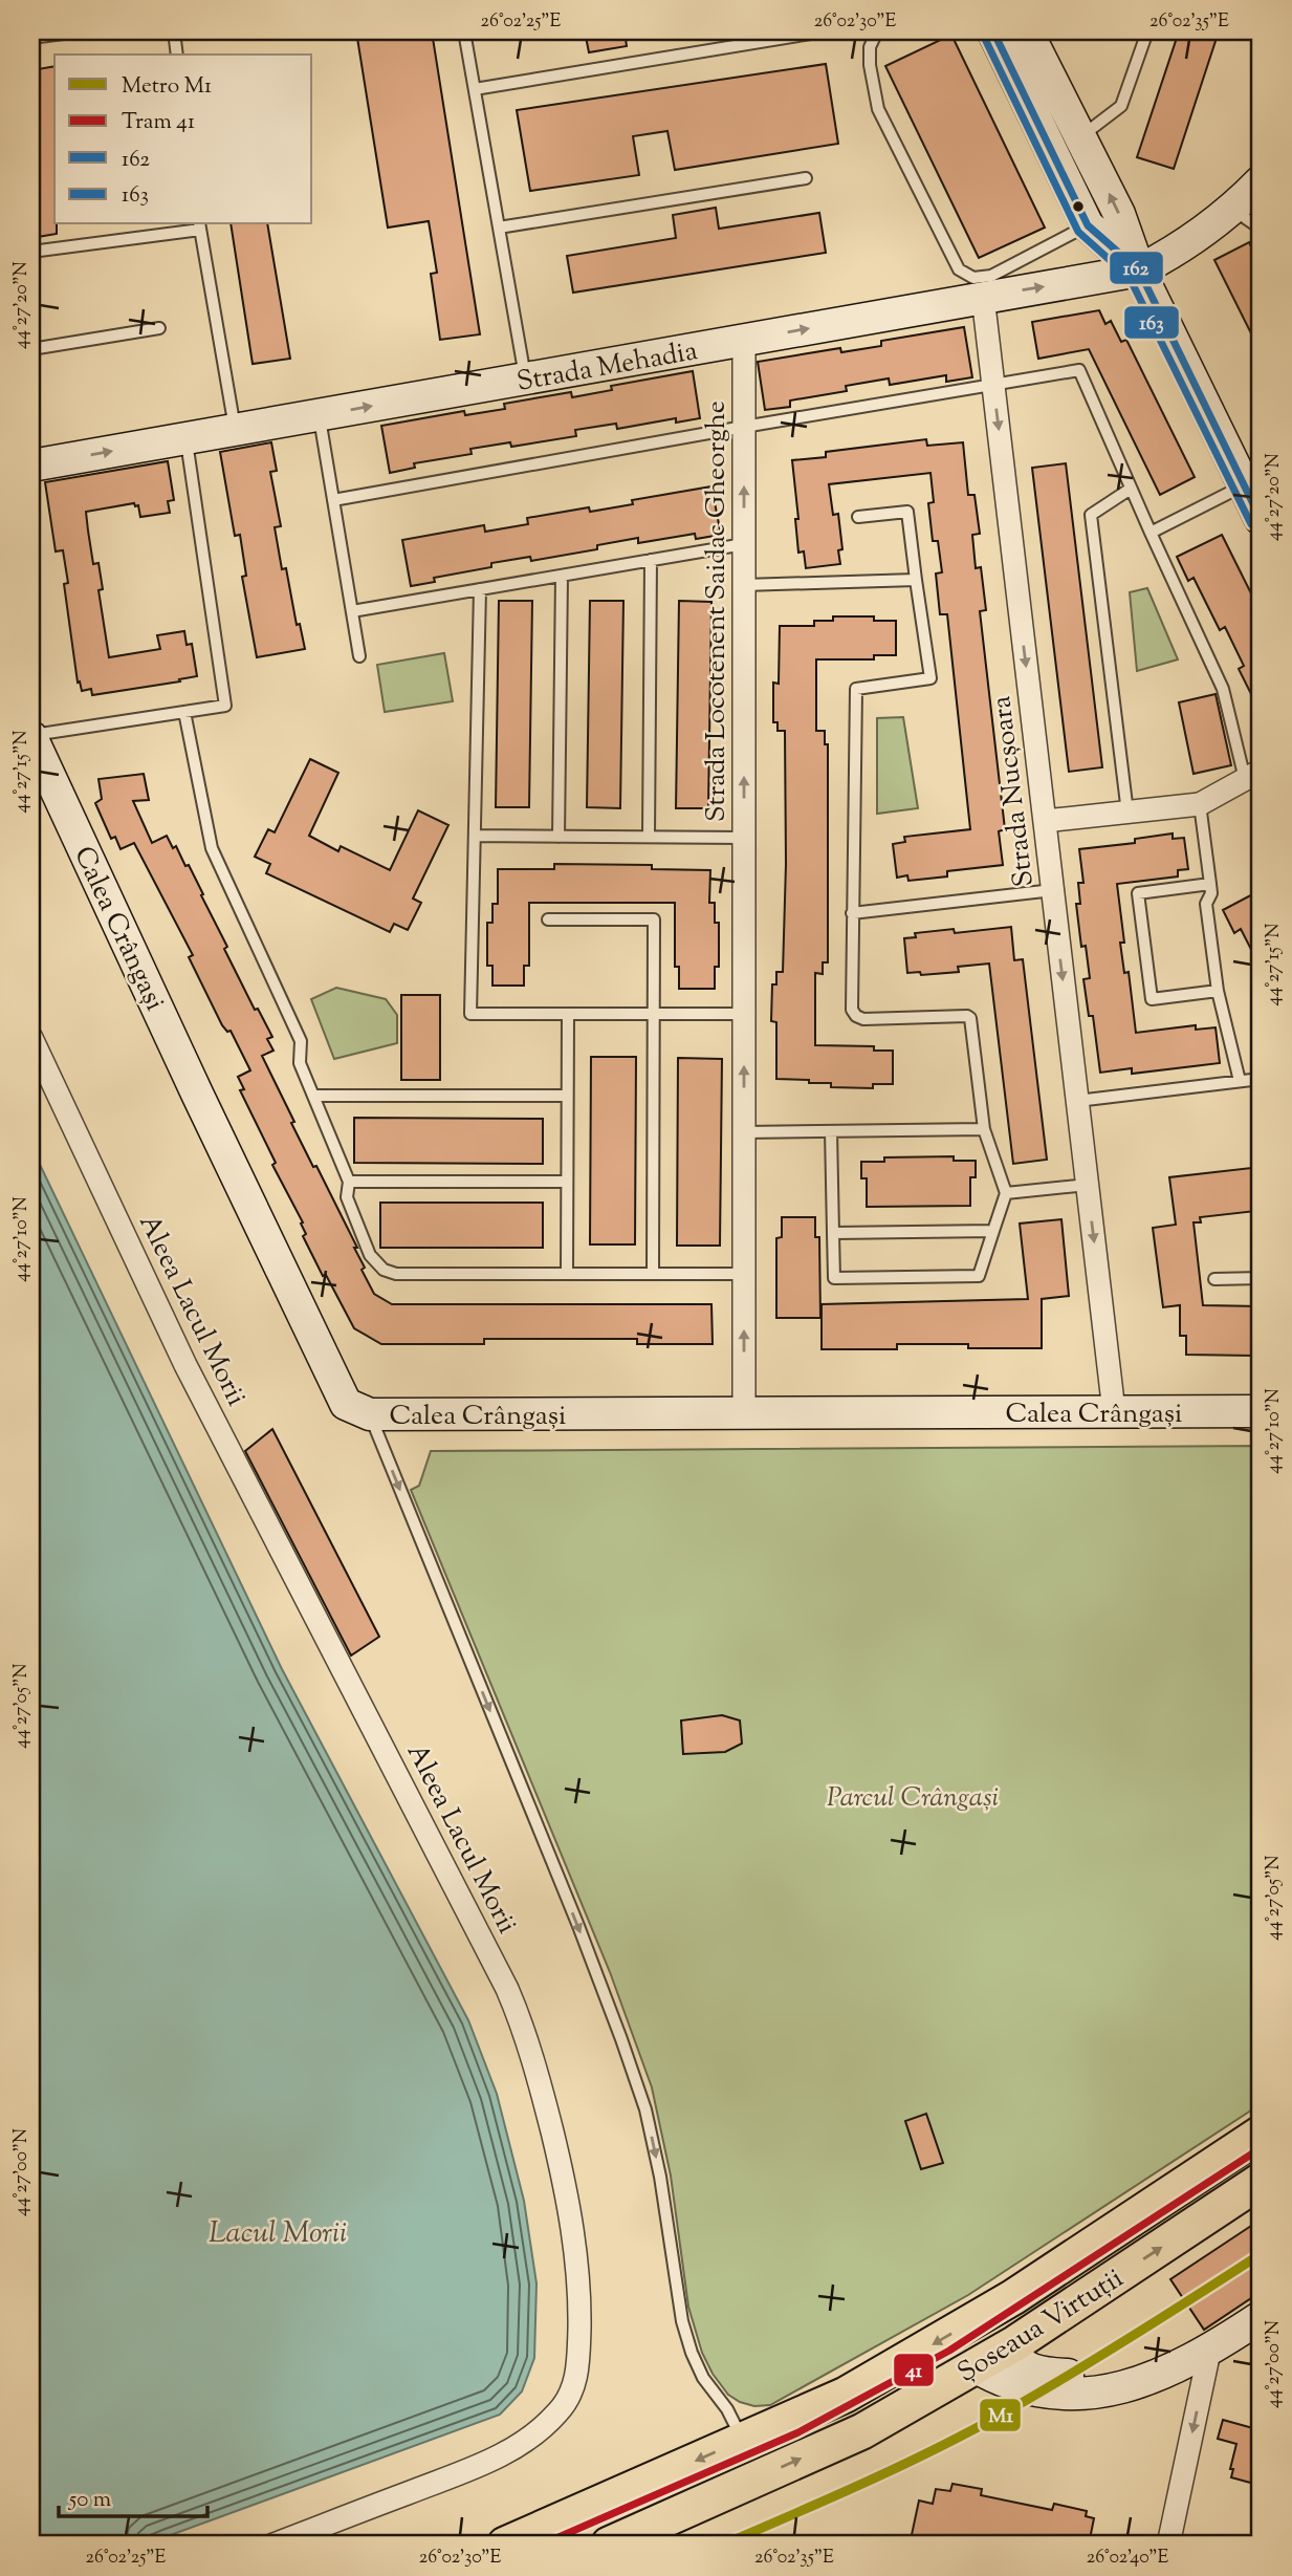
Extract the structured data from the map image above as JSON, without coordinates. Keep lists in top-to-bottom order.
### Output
{
  "streets": {
    "main road": ["Șoseaua Virtuții"],
    "street": [
      "Strada Mehadia",
      "Strada Locotenent Saidac Gheorghe",
      "Strada Nucșoara",
      "Calea Crângași",
      "Aleea Lacul Morii"
    ]
  },
  "crossings": [
    ["Strada Mehadia", "Strada Locotenent Saidac Gheorghe"],
    ["Strada Mehadia", "Strada Nucșoara"],
    ["Strada Locotenent Saidac Gheorghe", "Calea Crângași"],
    ["Strada Nucșoara", "Calea Crângași"]
  ],
  "one_way": ["Strada Mehadia", "Strada Locotenent Saidac Gheorghe", "Strada Nucșoara"],
  "water": ["Lacul Morii"],
  "parks": ["Parcul Crângași"],
  "lines": [
    "transit line 162",
    "transit line 163",
    "tram line 41",
    "metro line M1"
  ],
  "legend": [
    "Metro M1",
    "Tram 41",
    "162",
    "163"
  ],
  "scale_bar": "50 m",
  "coordinates": [
    "26°02'25\"E",
    "26°02'30\"E",
    "26°02'35\"E",
    "44°27'20\"N",
    "44°27'15\"N",
    "44°27'10\"N",
    "44°27'05\"N",
    "44°27'00\"N",
    "26°02'40\"E"
  ]
}
